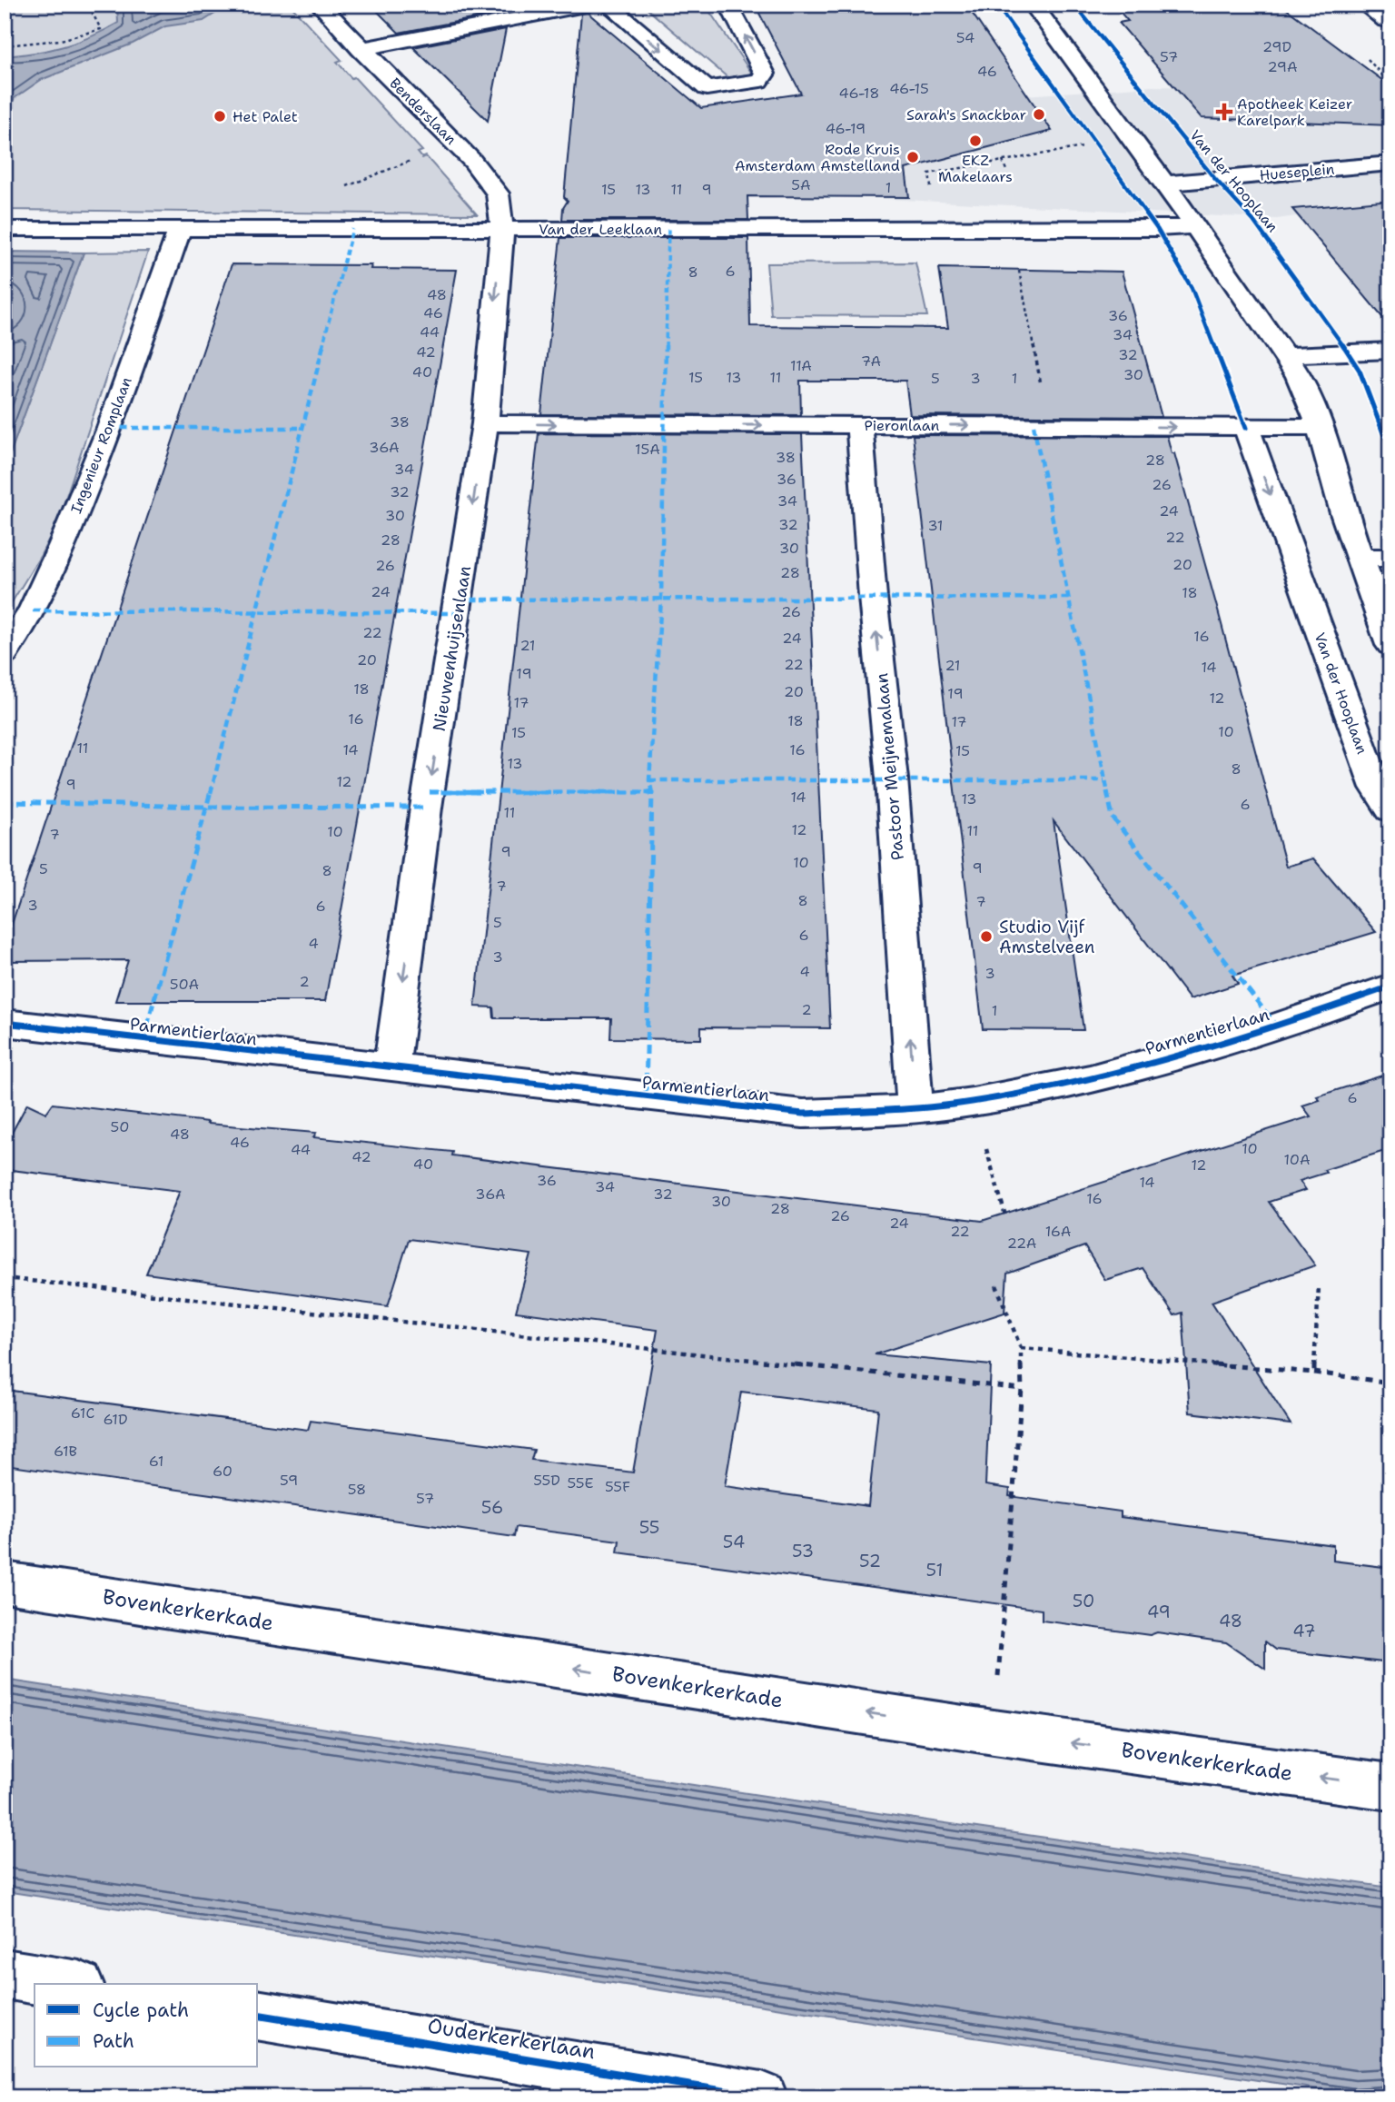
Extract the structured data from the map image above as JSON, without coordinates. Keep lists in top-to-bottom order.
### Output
{
  "streets": {
    "street": [
      "Benderslaan",
      "Hueseplein",
      "Van der Hooplaan",
      "Van der Leeklaan",
      "Pieronlaan",
      "Ingenieur Romplaan",
      "Nieuwenhuijsenlaan",
      "Pastoor Meijnemalaan",
      "Parmentierlaan",
      "Bovenkerkerkade",
      "Ouderkerkerlaan"
    ]
  },
  "crossings": [
    ["Benderslaan", "Van der Leeklaan"],
    ["Benderslaan", "Nieuwenhuijsenlaan"],
    ["Van der Hooplaan", "Pieronlaan"],
    ["Van der Leeklaan", "Ingenieur Romplaan"],
    ["Van der Leeklaan", "Nieuwenhuijsenlaan"],
    ["Pieronlaan", "Nieuwenhuijsenlaan"],
    ["Pieronlaan", "Pastoor Meijnemalaan"],
    ["Nieuwenhuijsenlaan", "Parmentierlaan"],
    ["Pastoor Meijnemalaan", "Parmentierlaan"]
  ],
  "one_way": [
    "Pieronlaan",
    "Nieuwenhuijsenlaan",
    "Pastoor Meijnemalaan",
    "Bovenkerkerkade"
  ],
  "places": {
    "health": ["Apotheek Keizer Karelpark"],
    "other": [
      "Sarah's Snackbar",
      "Het Palet",
      "EKZ Makelaars",
      "Rode Kruis Amsterdam Amstelland",
      "Studio Vijf Amstelveen"
    ]
  },
  "house_numbers": [
    "54",
    "29D",
    "57",
    "29A",
    "46",
    "46-15",
    "46-18",
    "46-19",
    "5A",
    "1",
    "15",
    "13",
    "11",
    "9",
    "6",
    "8",
    "48",
    "46",
    "36",
    "44",
    "34",
    "42",
    "32",
    "7A",
    "11A",
    "40",
    "30",
    "15",
    "13",
    "11",
    "5",
    "3",
    "1",
    "38",
    "36A",
    "15A",
    "38",
    "28",
    "34",
    "36",
    "26",
    "32",
    "34",
    "24",
    "30",
    "32",
    "31",
    "22",
    "28",
    "30",
    "20",
    "26",
    "28",
    "24",
    "18",
    "26",
    "22",
    "16",
    "24",
    "21",
    "20",
    "22",
    "21",
    "14",
    "19",
    "18",
    "20",
    "19",
    "12",
    "17",
    "16",
    "18",
    "17",
    "10",
    "15",
    "11",
    "14",
    "16",
    "15",
    "13",
    "8",
    "12",
    "9",
    "14",
    "13",
    "6",
    "11",
    "12",
    "11",
    "10",
    "7",
    "9",
    "10",
    "9",
    "5",
    "8",
    "7",
    "8",
    "7",
    "3",
    "6",
    "5",
    "6",
    "4",
    "3",
    "4",
    "3",
    "2",
    "50A",
    "2",
    "1",
    "6",
    "50",
    "48",
    "46",
    "10",
    "44",
    "42",
    "10A",
    "40",
    "12",
    "36",
    "14",
    "34",
    "36A",
    "32",
    "16",
    "30",
    "28",
    "26",
    "24",
    "22",
    "16A",
    "22A",
    "61C",
    "61D",
    "61B",
    "61",
    "60",
    "59",
    "55D",
    "55E",
    "55F",
    "58",
    "57",
    "56",
    "55",
    "54",
    "53",
    "52",
    "51",
    "50",
    "49",
    "48",
    "47"
  ],
  "legend": ["Cycle path", "Path"]
}
